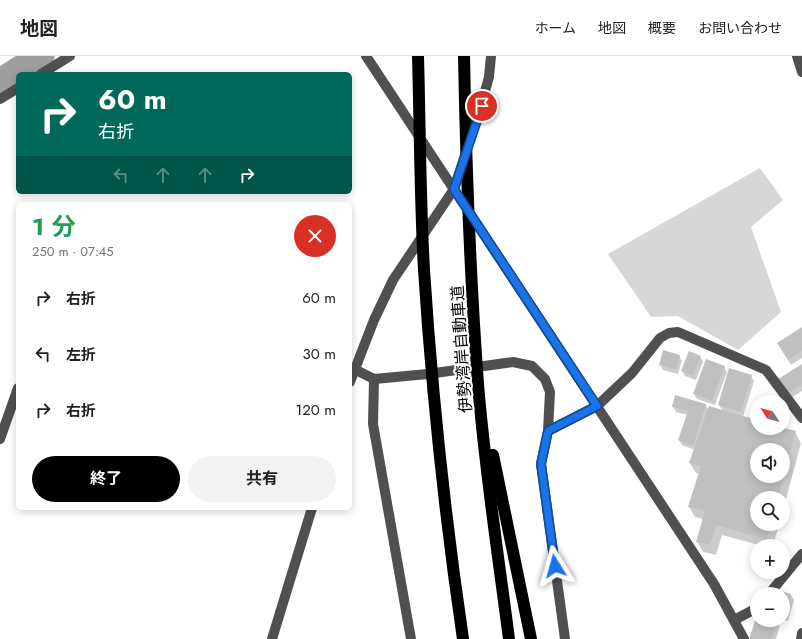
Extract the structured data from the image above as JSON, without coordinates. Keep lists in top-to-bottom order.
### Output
{
  "streets": {
    "highway": ["伊勢湾岸自動車道"]
  },
  "north": "top left",
  "page": {
    "header": "地図",
    "nav": [
      "ホーム",
      "地図",
      "概要",
      "お問い合わせ"
    ],
    "turn": ["60 m", "右折"],
    "heading": ["1 分", "250 m · 07:45"],
    "list": [
      {
        "name": "右折",
        "value": "60 m"
      },
      {
        "name": "左折",
        "value": "30 m"
      },
      {
        "name": "右折",
        "value": "120 m"
      }
    ],
    "map_buttons": ["+", "−"],
    "buttons": ["終了", "共有"]
  }
}
